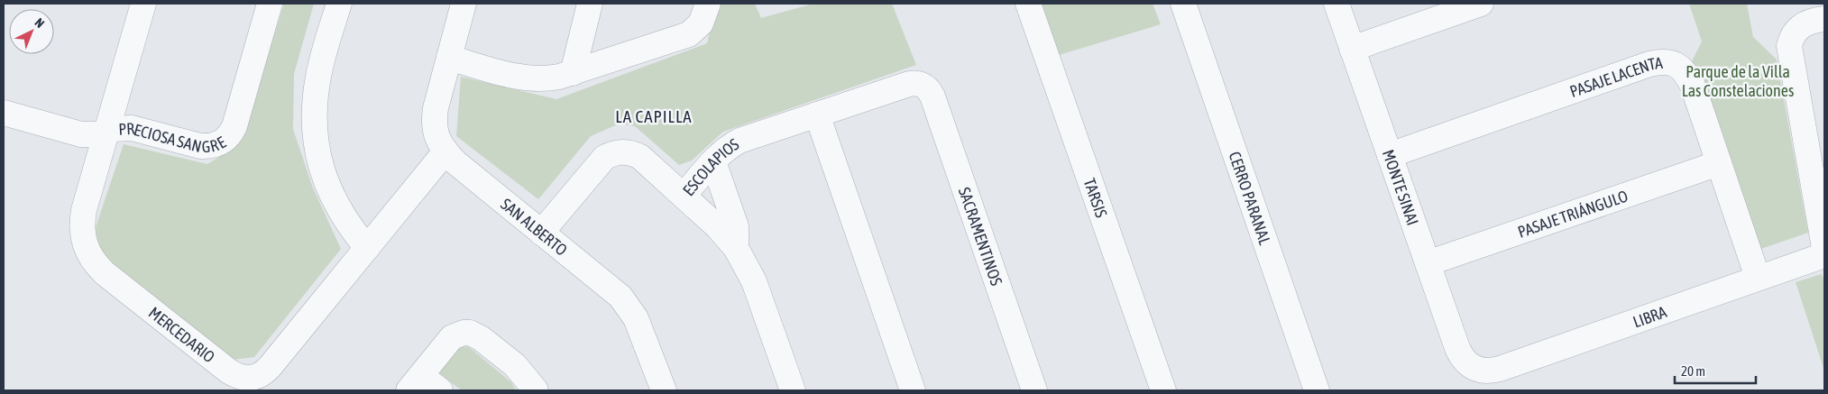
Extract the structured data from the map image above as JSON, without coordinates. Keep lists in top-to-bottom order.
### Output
{
  "streets": {
    "street": [
      "PASAJE LACENTA",
      "PRECIOSA SANGRE",
      "ESCOLAPIOS",
      "MONTE SINAI",
      "TARSIS",
      "CERRO PARANAL",
      "PASAJE TRIÁNGULO",
      "SAN ALBERTO",
      "SACRAMENTINOS",
      "LIBRA",
      "MERCEDARIO"
    ]
  },
  "crossings": [
    ["PASAJE LACENTA", "MONTE SINAI"],
    ["PASAJE LACENTA", "PASAJE TRIÁNGULO"],
    ["PASAJE LACENTA", "LIBRA"],
    ["PRECIOSA SANGRE", "MERCEDARIO"],
    ["ESCOLAPIOS", "SAN ALBERTO"],
    ["ESCOLAPIOS", "SACRAMENTINOS"],
    ["MONTE SINAI", "PASAJE TRIÁNGULO"],
    ["MONTE SINAI", "LIBRA"],
    ["SAN ALBERTO", "MERCEDARIO"]
  ],
  "districts": ["LA CAPILLA"],
  "parks": ["Parque de la Villa Las Constelaciones"],
  "scale_bar": "20 m",
  "north": "top right"
}
